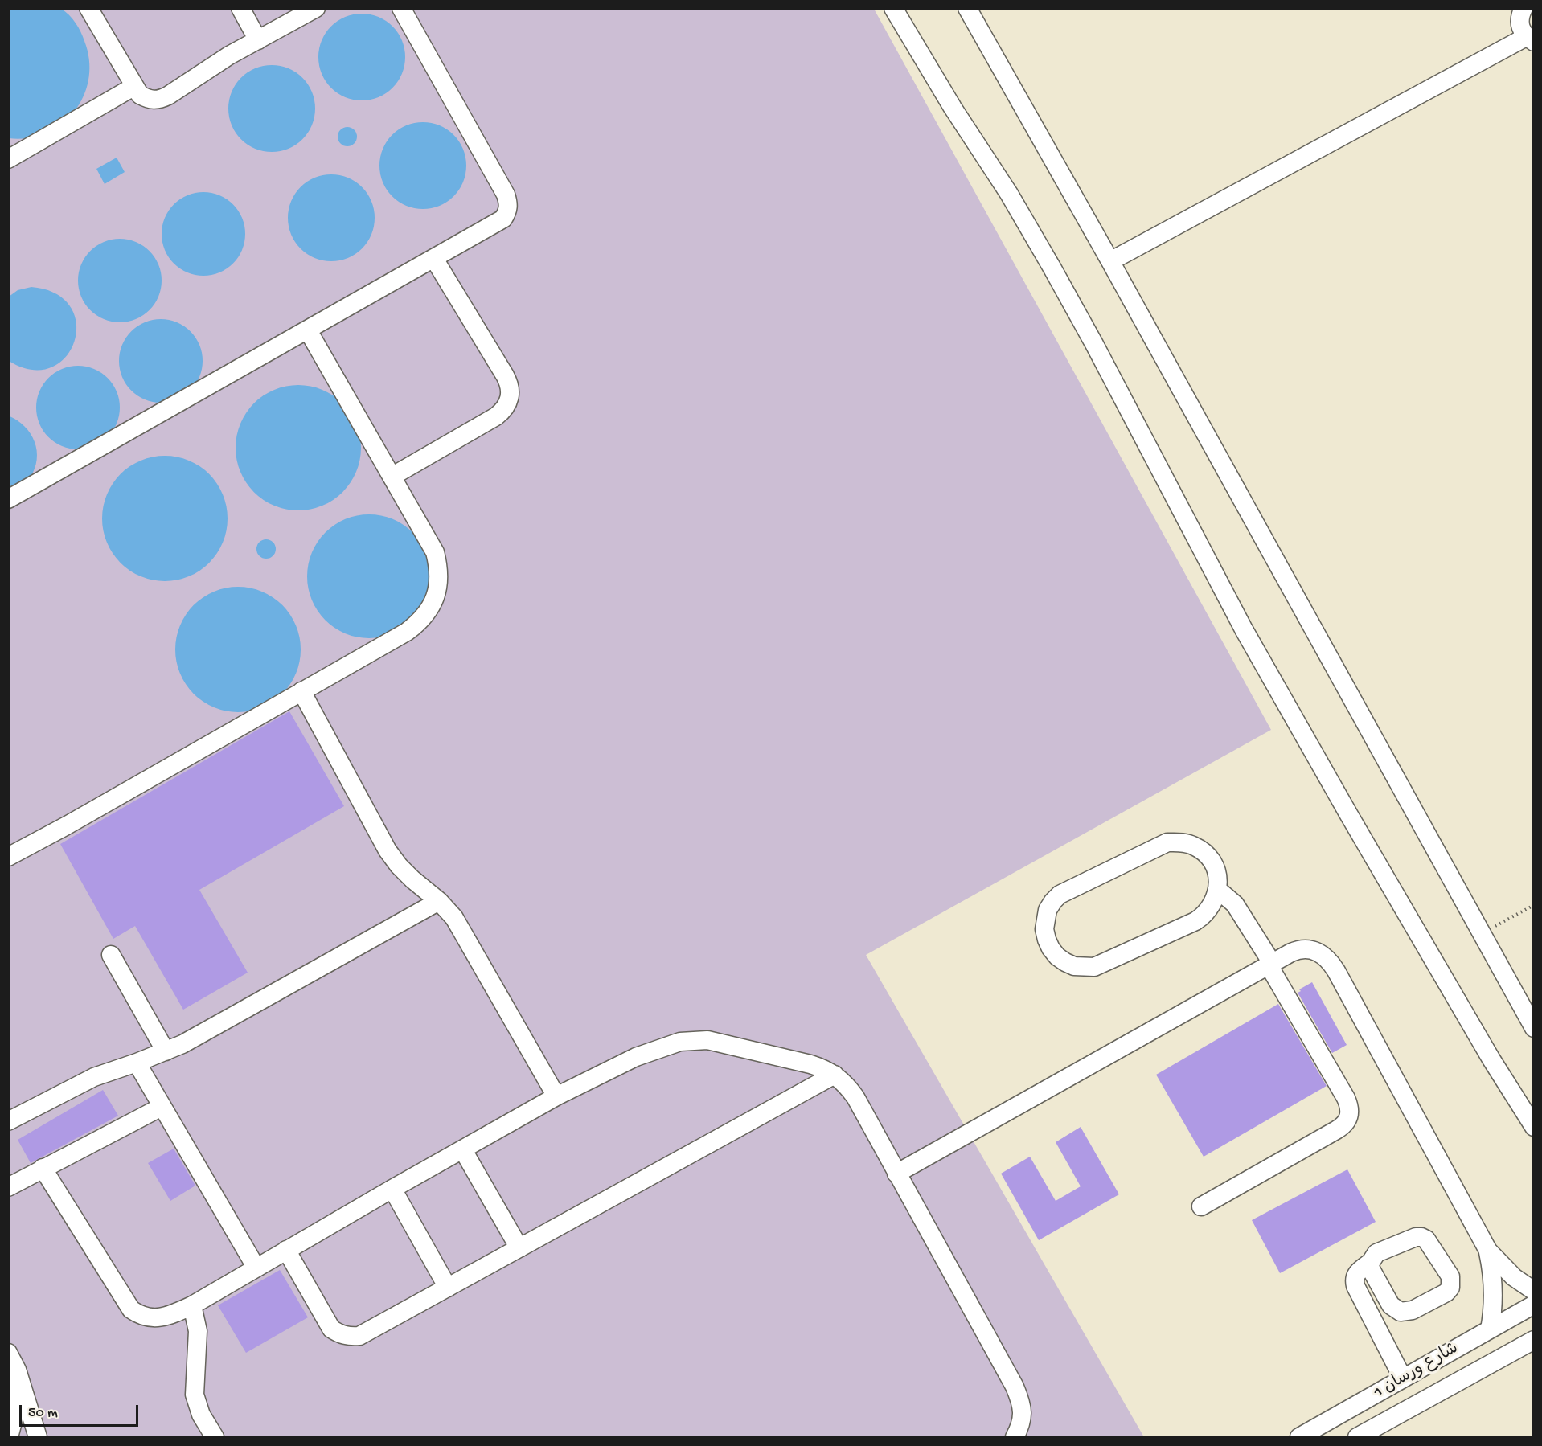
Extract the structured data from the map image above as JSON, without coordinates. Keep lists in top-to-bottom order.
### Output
{
  "streets": {
    "street": ["شارع ورسان 1"]
  },
  "scale_bar": "50 m"
}
